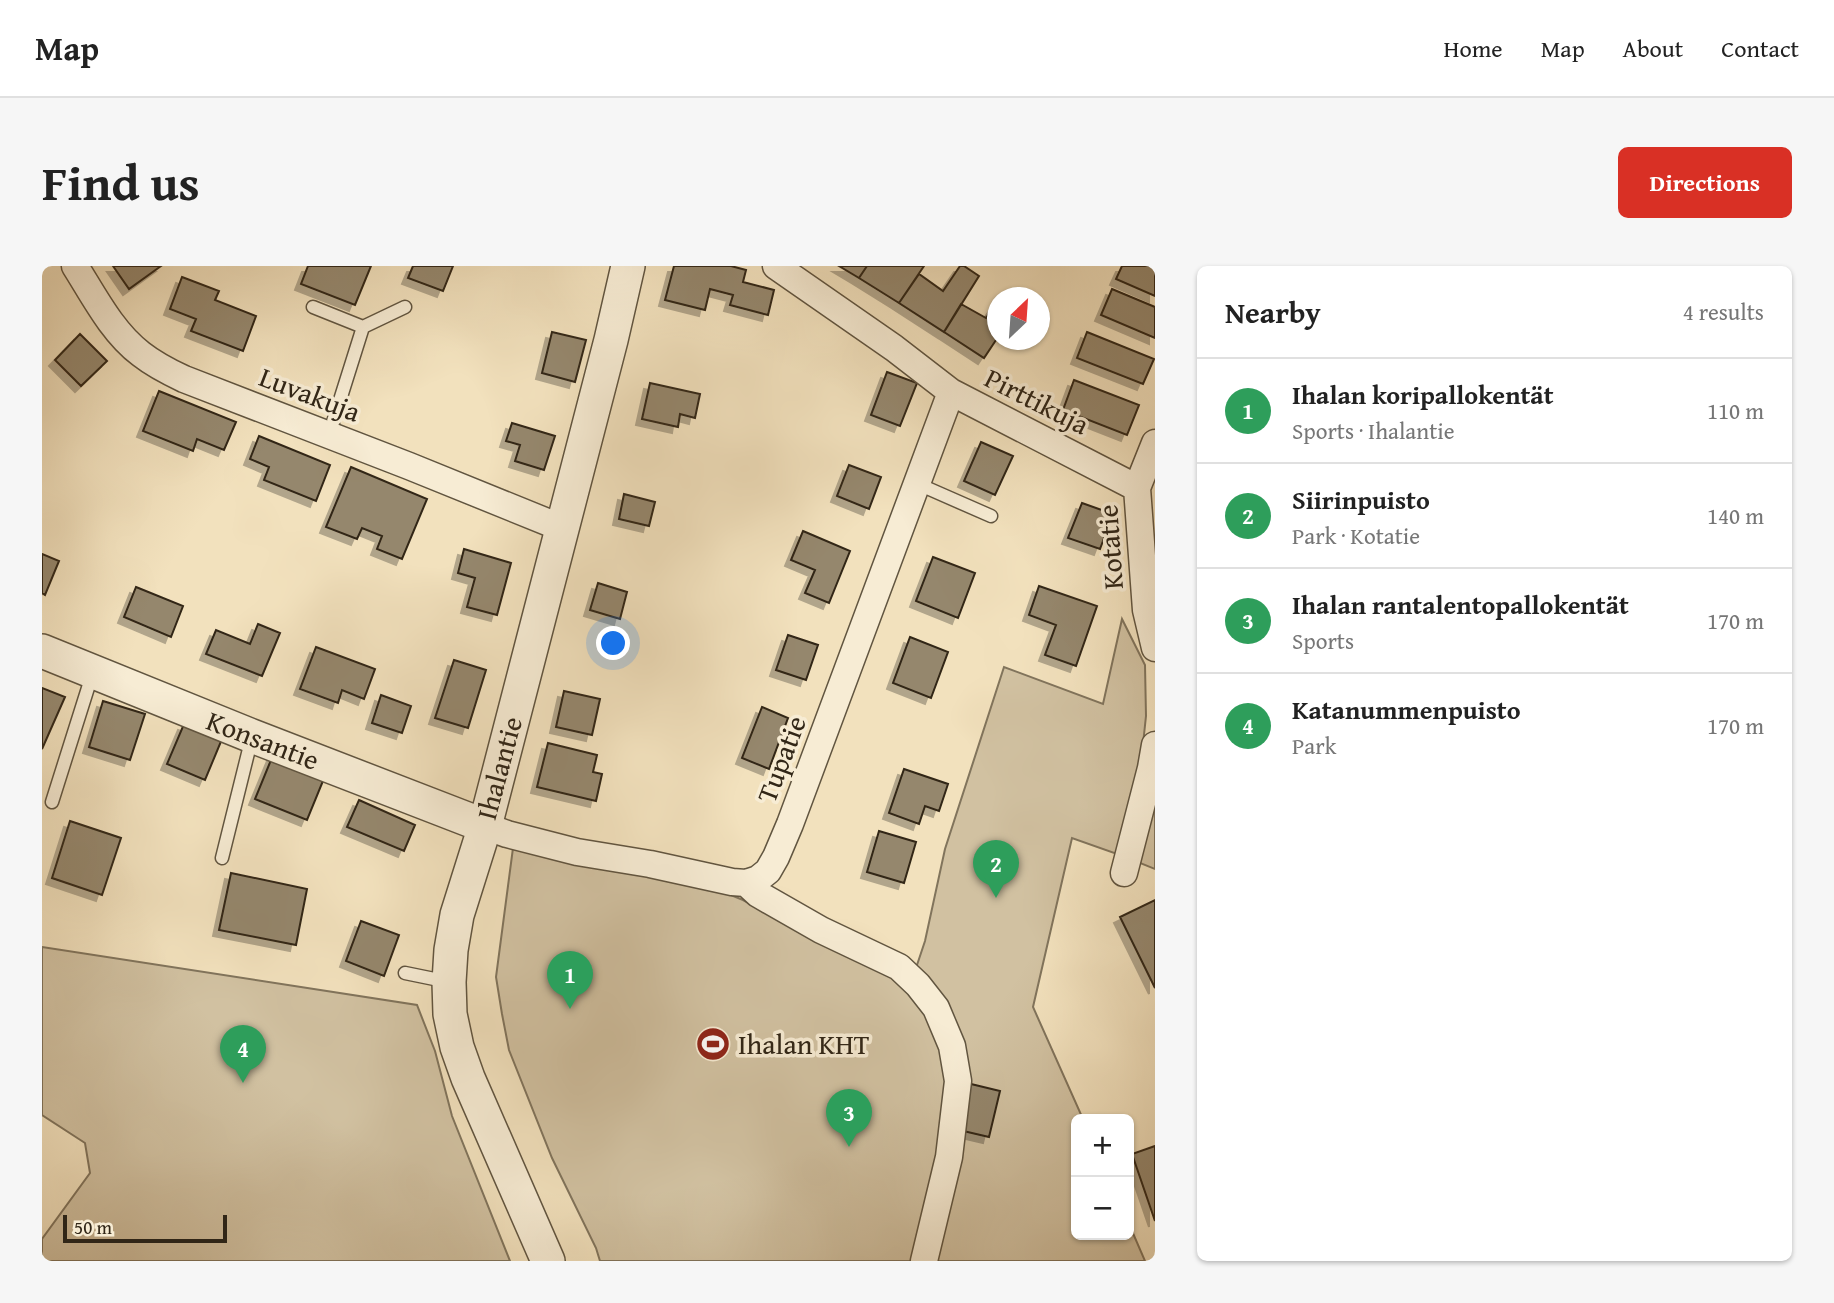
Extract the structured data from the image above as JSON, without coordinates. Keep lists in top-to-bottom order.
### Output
{
  "streets": {
    "street": [
      "Luvakuja",
      "Pirttikuja",
      "Kotatie",
      "Konsantie",
      "Tupatie",
      "Ihalantie"
    ]
  },
  "crossings": [
    ["Luvakuja", "Ihalantie"],
    ["Pirttikuja", "Kotatie"],
    ["Pirttikuja", "Tupatie"],
    ["Konsantie", "Ihalantie"]
  ],
  "places": {
    "sports": ["Ihalan KHT"]
  },
  "scale_bar": "50 m",
  "north": "top right",
  "page": {
    "header": "Map",
    "nav": [
      "Home",
      "Map",
      "About",
      "Contact"
    ],
    "title": "Find us",
    "buttons": "Directions",
    "heading": ["Nearby", "4 results"],
    "list": [
      {
        "mark": "1",
        "name": "Ihalan koripallokentät",
        "note": "Sports · Ihalantie",
        "value": "110 m"
      },
      {
        "mark": "2",
        "name": "Siirinpuisto",
        "note": "Park · Kotatie",
        "value": "140 m"
      },
      {
        "mark": "3",
        "name": "Ihalan rantalentopallokentät",
        "note": "Sports",
        "value": "170 m"
      },
      {
        "mark": "4",
        "name": "Katanummenpuisto",
        "note": "Park",
        "value": "170 m"
      }
    ],
    "pins": [
      "2",
      "1",
      "4",
      "3"
    ],
    "map_buttons": ["+", "−"],
    "scale": "50 m"
  }
}
